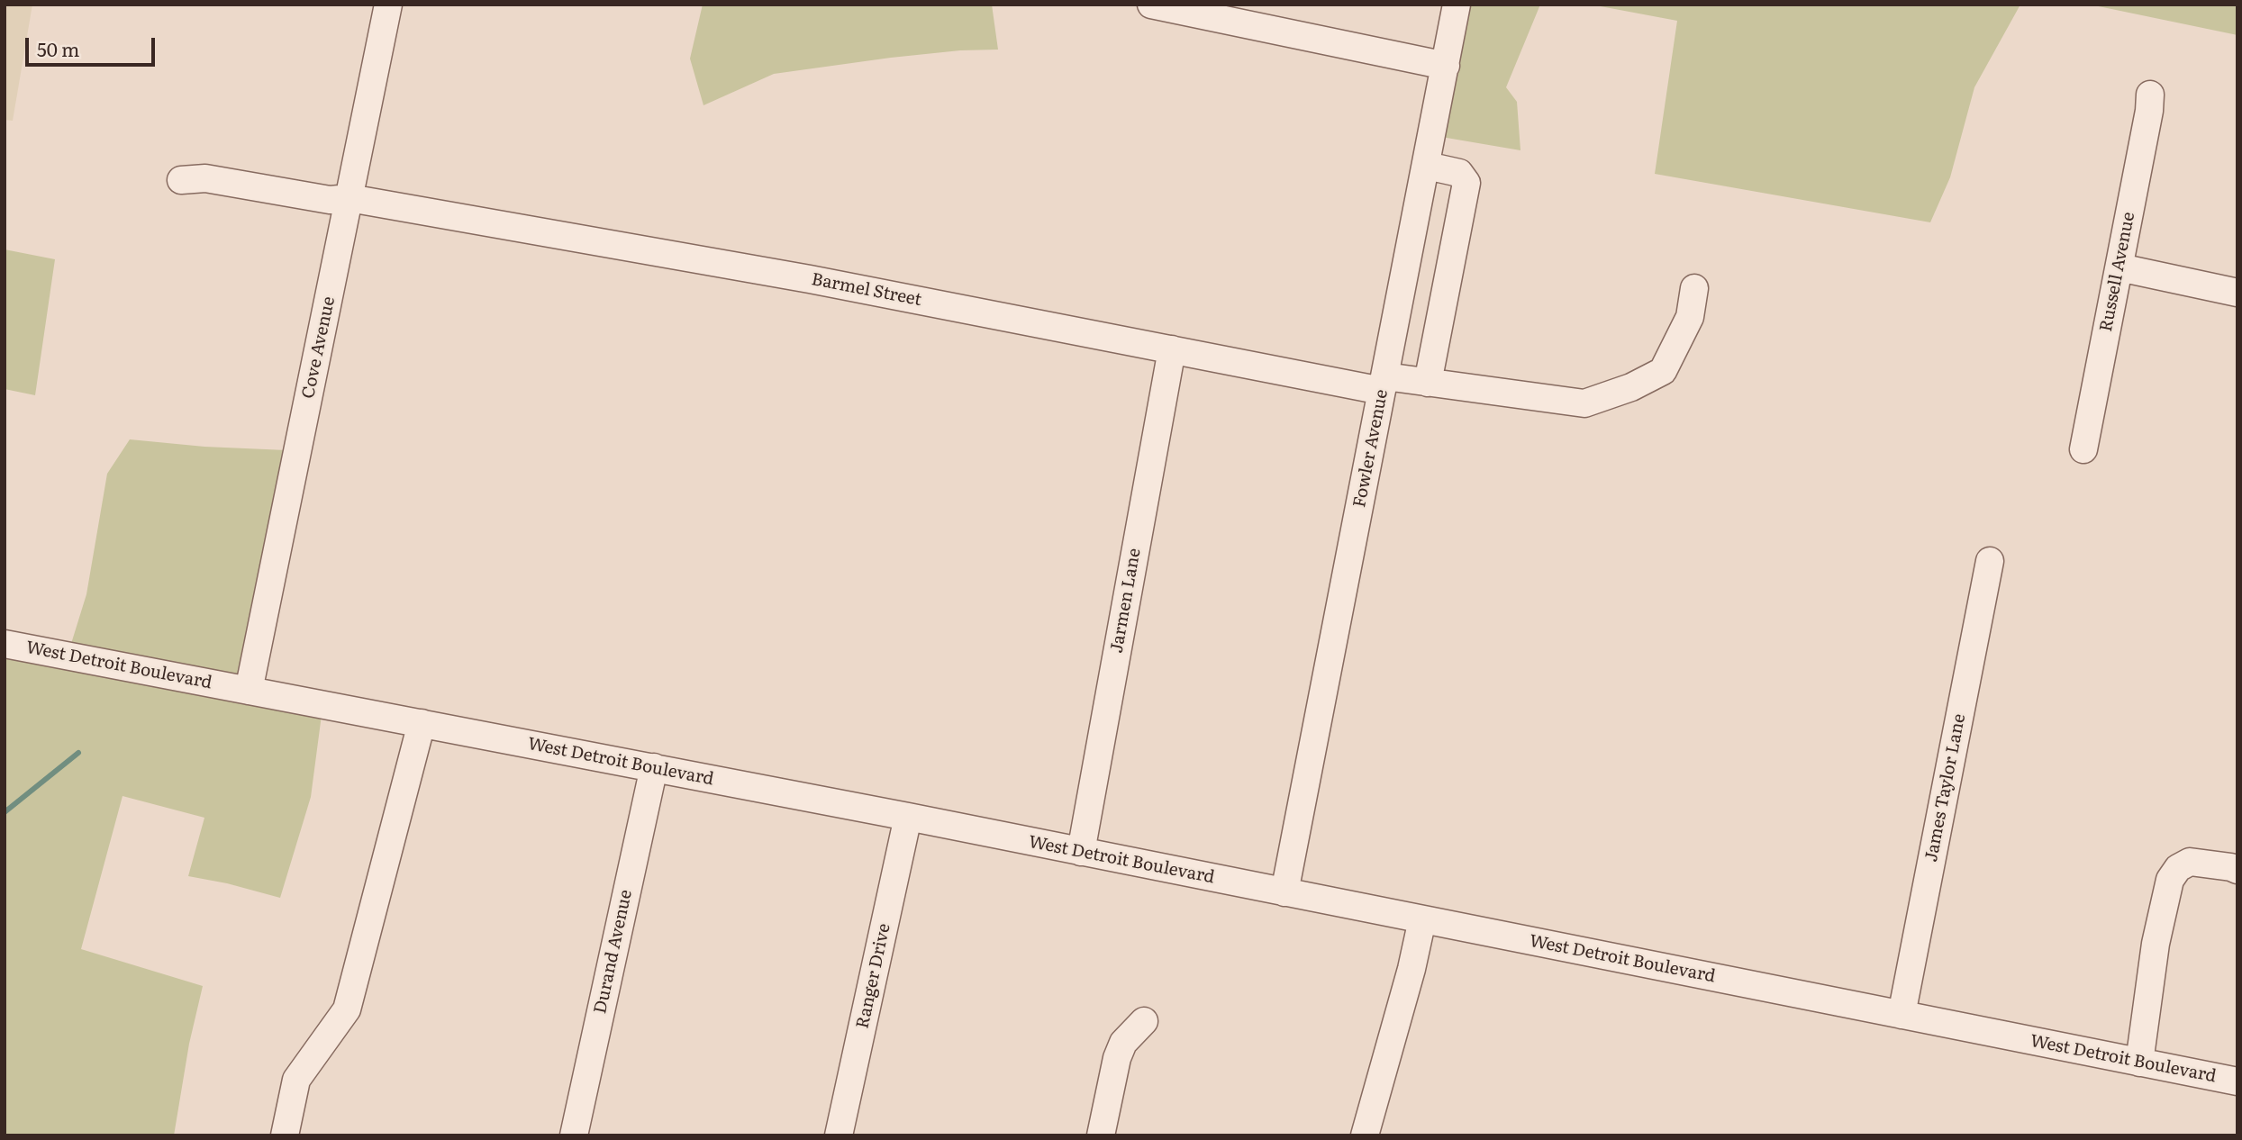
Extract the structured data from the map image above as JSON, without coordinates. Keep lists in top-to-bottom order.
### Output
{
  "streets": {
    "street": [
      "Russell Avenue",
      "Barmel Street",
      "Cove Avenue",
      "Fowler Avenue",
      "Jarmen Lane",
      "West Detroit Boulevard",
      "James Taylor Lane",
      "Durand Avenue",
      "Ranger Drive"
    ]
  },
  "crossings": [
    ["Barmel Street", "Cove Avenue"],
    ["Barmel Street", "Fowler Avenue"],
    ["Barmel Street", "Jarmen Lane"],
    ["Cove Avenue", "West Detroit Boulevard"],
    ["Fowler Avenue", "West Detroit Boulevard"],
    ["Jarmen Lane", "West Detroit Boulevard"],
    ["West Detroit Boulevard", "James Taylor Lane"],
    ["West Detroit Boulevard", "Durand Avenue"],
    ["West Detroit Boulevard", "Ranger Drive"]
  ],
  "scale_bar": "50 m"
}
